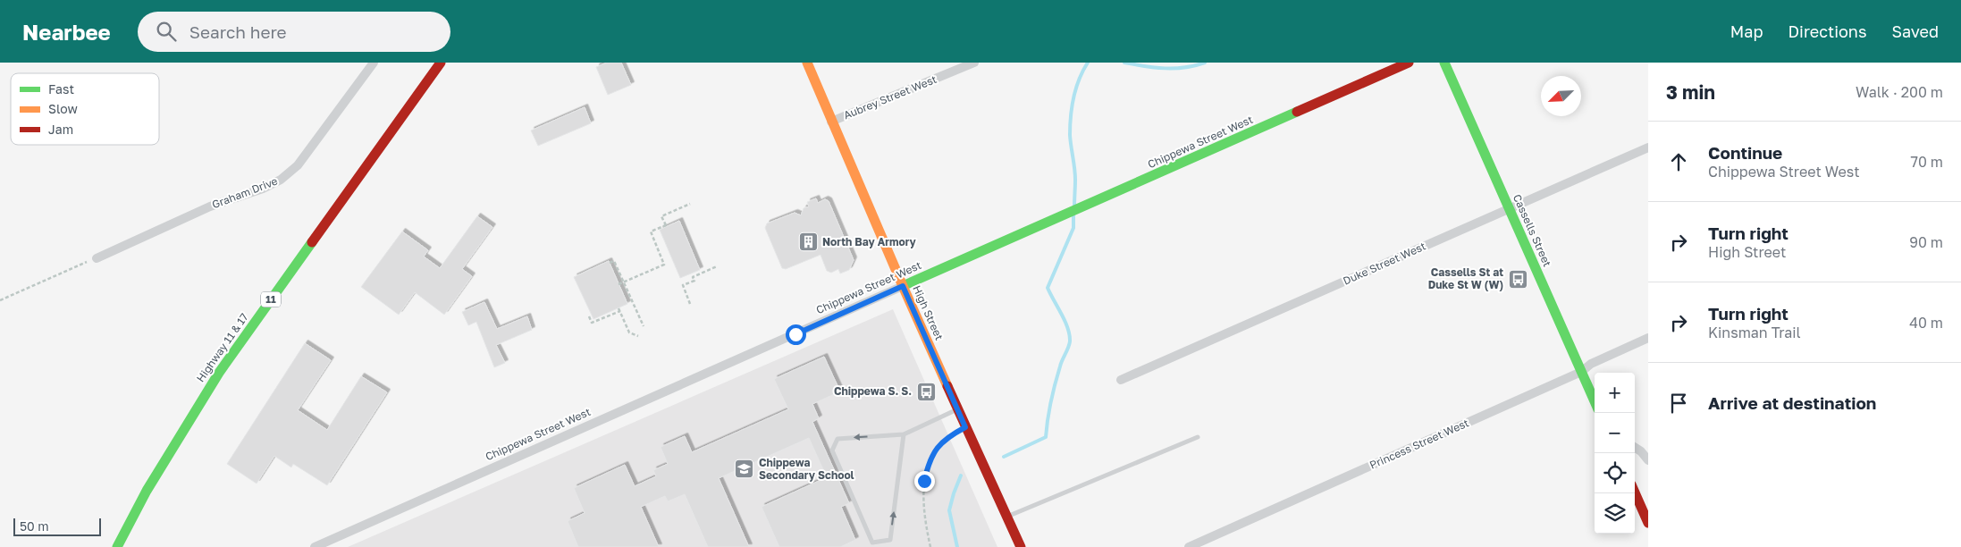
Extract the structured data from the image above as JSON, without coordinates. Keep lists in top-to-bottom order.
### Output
{
  "streets": {
    "main road": [
      "Chippewa Street West",
      "Cassells Street",
      "11",
      "High Street",
      "Highway 11 & 17"
    ],
    "street": [
      "Aubrey Street West",
      "Graham Drive",
      "Duke Street West",
      "Princess Street West"
    ]
  },
  "crossings": [
    ["Aubrey Street West", "High Street"],
    ["Chippewa Street West", "High Street"],
    ["Cassells Street", "Duke Street West"],
    ["Cassells Street", "Princess Street West"]
  ],
  "places": {
    "building": ["North Bay Armory"],
    "bus stop": ["Cassells St at Duke St W (W)", "Chippewa S. S."],
    "school or university": ["Chippewa Secondary School"]
  },
  "legend": ["Fast", "Slow", "Jam"],
  "scale_bar": "50 m",
  "north": "bottom left",
  "page": {
    "header": "Nearbee",
    "search": "Search here",
    "nav": ["Map", "Directions", "Saved"],
    "heading": ["3 min", "Walk · 200 m"],
    "list": [
      ["Continue", "Chippewa Street West", "70 m"],
      ["Turn right", "High Street", "90 m"],
      ["Turn right", "Kinsman Trail", "40 m"],
      "Arrive at destination"
    ],
    "map_buttons": ["+", "−"],
    "scale": "50 m"
  }
}
